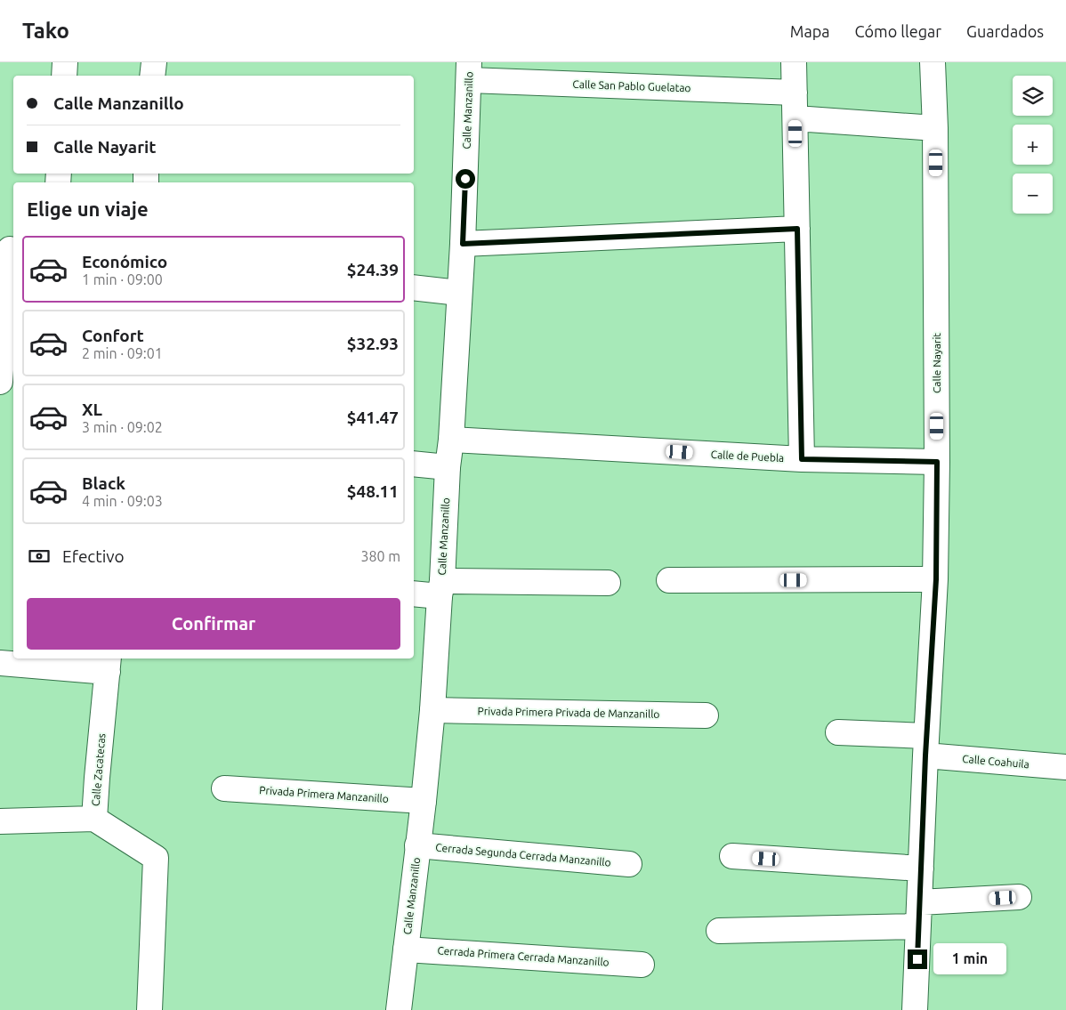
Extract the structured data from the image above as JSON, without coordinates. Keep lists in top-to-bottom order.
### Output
{
  "streets": {
    "street": [
      "Calle San Pablo Guelatao",
      "Calle Manzanillo",
      "Calle Nayarit",
      "Calle de Puebla",
      "Privada Primera Privada de Manzanillo",
      "Calle Coahuila",
      "Calle Zacatecas",
      "Privada Primera Manzanillo",
      "Cerrada Segunda Cerrada Manzanillo",
      "Cerrada Primera Cerrada Manzanillo"
    ]
  },
  "crossings": [
    ["Calle San Pablo Guelatao", "Calle Manzanillo"],
    ["Calle Manzanillo", "Calle de Puebla"],
    ["Calle Manzanillo", "Privada Primera Privada de Manzanillo"],
    ["Calle Manzanillo", "Privada Primera Manzanillo"],
    ["Calle Manzanillo", "Cerrada Segunda Cerrada Manzanillo"],
    ["Calle Manzanillo", "Cerrada Primera Cerrada Manzanillo"],
    ["Calle Nayarit", "Calle de Puebla"],
    ["Calle Nayarit", "Calle Coahuila"]
  ],
  "page": {
    "header": "Tako",
    "nav": ["Mapa", "Cómo llegar", "Guardados"],
    "map_buttons": ["+", "−"],
    "banner": ["Calle Manzanillo", "Calle Nayarit"],
    "heading": "Elige un viaje",
    "list": [
      {
        "name": "Económico",
        "note": "1 min · 09:00",
        "value": "$24.39"
      },
      {
        "name": "Confort",
        "note": "2 min · 09:01",
        "value": "$32.93"
      },
      {
        "name": "XL",
        "note": "3 min · 09:02",
        "value": "$41.47"
      },
      {
        "name": "Black",
        "note": "4 min · 09:03",
        "value": "$48.11"
      }
    ],
    "pay": ["Efectivo", "380 m"],
    "buttons": "Confirmar",
    "bubble": "1 min"
  }
}
